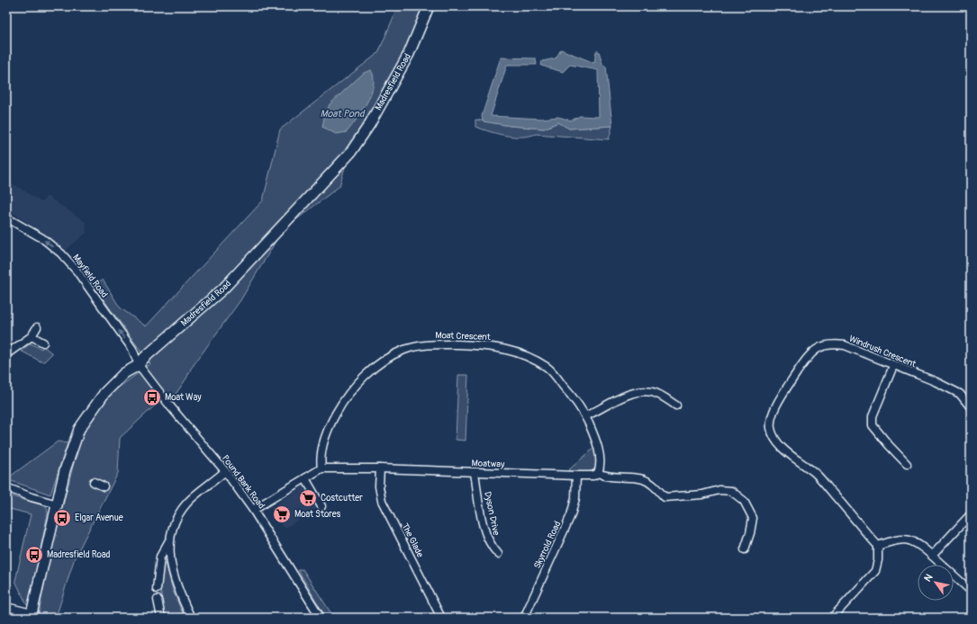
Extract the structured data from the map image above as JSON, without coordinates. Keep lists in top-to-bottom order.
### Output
{
  "streets": {
    "street": [
      "Madresfield Road",
      "Mayfield Road",
      "Moat Crescent",
      "Windrush Crescent",
      "Moatway",
      "Pound Bank Road",
      "Dyson Drive",
      "The Glade",
      "Skyrrold Road"
    ]
  },
  "crossings": [
    ["Madresfield Road", "Mayfield Road"],
    ["Madresfield Road", "Pound Bank Road"],
    ["Mayfield Road", "Pound Bank Road"],
    ["Moat Crescent", "Moatway"],
    ["Moatway", "Dyson Drive"],
    ["Moatway", "The Glade"],
    ["Moatway", "Skyrrold Road"]
  ],
  "one_way": ["Mayfield Road"],
  "water": ["Moat Pond"],
  "places": {
    "bus stop": ["Moat Way", "Elgar Avenue", "Madresfield Road"],
    "supermarket": ["Costcutter", "Moat Stores"]
  },
  "north": "top left"
}
